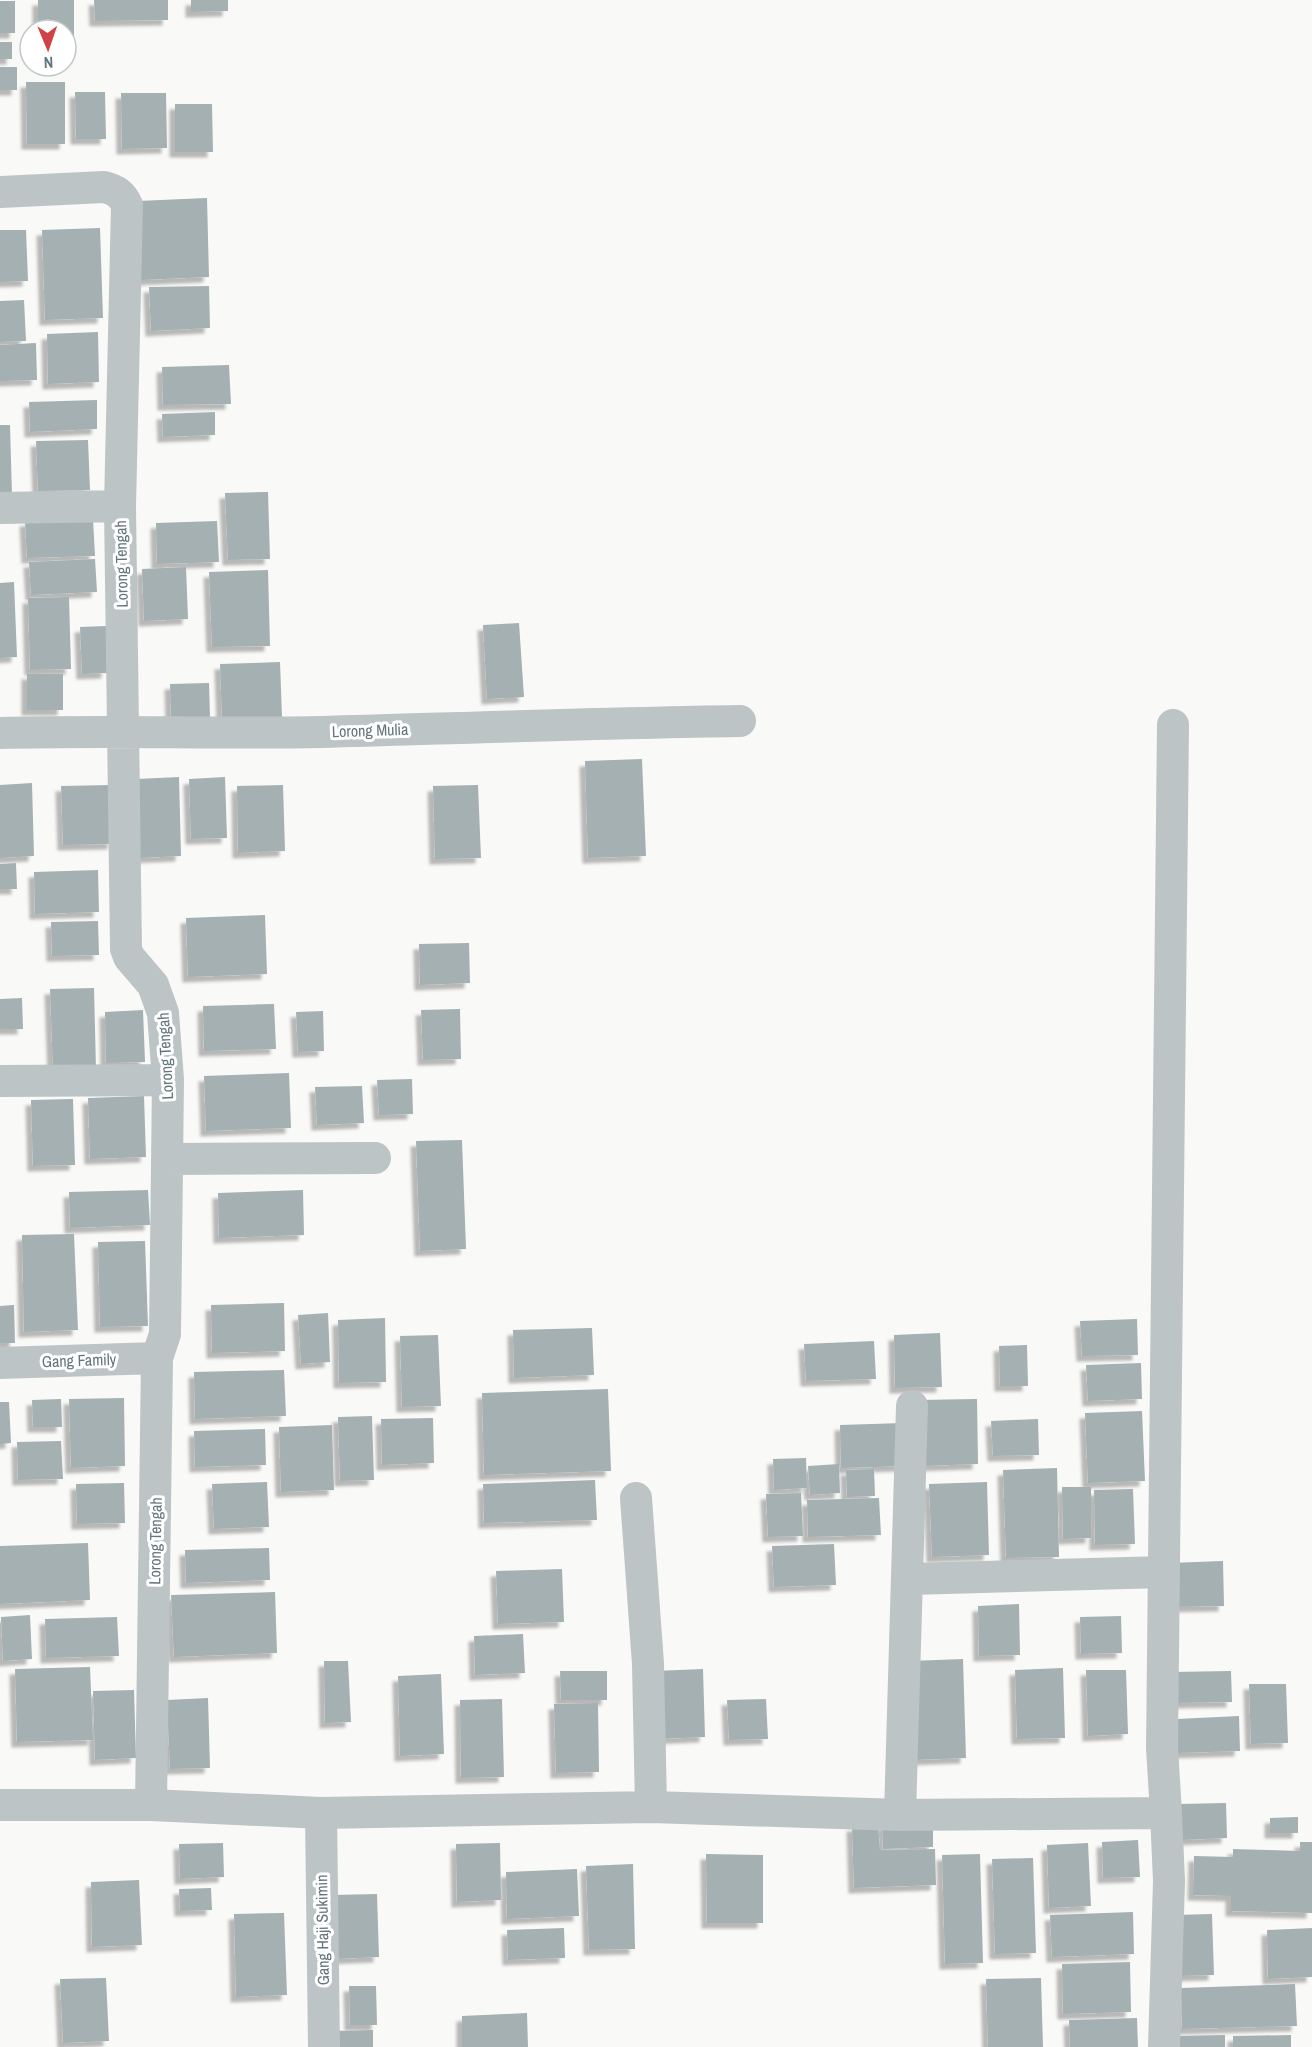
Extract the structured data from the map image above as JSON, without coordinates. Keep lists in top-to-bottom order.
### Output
{
  "streets": {
    "street": [
      "Lorong Tengah",
      "Lorong Mulia",
      "Gang Family",
      "Gang Haji Sukimin"
    ]
  },
  "crossings": [
    ["Lorong Tengah", "Lorong Mulia"],
    ["Lorong Tengah", "Gang Family"]
  ],
  "north": "bottom"
}
